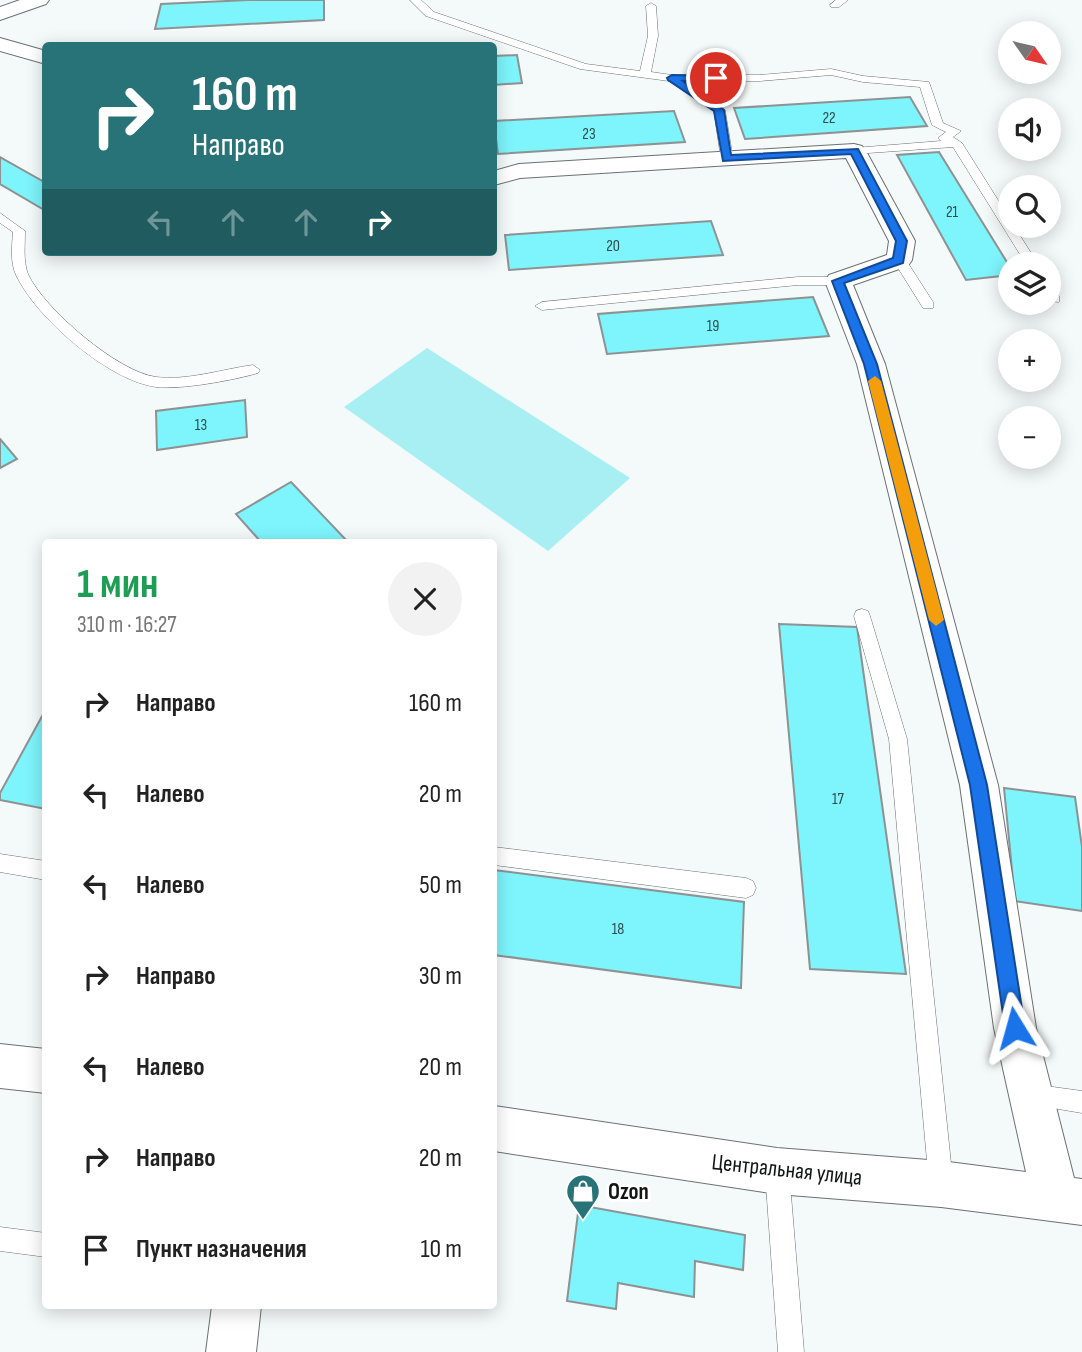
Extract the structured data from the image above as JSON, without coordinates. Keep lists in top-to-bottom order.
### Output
{
  "streets": {
    "street": ["Центральная улица"]
  },
  "places": {
    "shop": ["Ozon"]
  },
  "house_numbers": [
    "22",
    "23",
    "21",
    "20",
    "19",
    "13",
    "17",
    "18"
  ],
  "north": "bottom right",
  "page": {
    "map_buttons": ["+", "−"],
    "turn": ["160 m", "Направо"],
    "heading": ["1 мин", "310 m · 16:27"],
    "list": [
      {
        "name": "Направо",
        "value": "160 m"
      },
      {
        "name": "Налево",
        "value": "20 m"
      },
      {
        "name": "Налево",
        "value": "50 m"
      },
      {
        "name": "Направо",
        "value": "30 m"
      },
      {
        "name": "Налево",
        "value": "20 m"
      },
      {
        "name": "Направо",
        "value": "20 m"
      },
      {
        "name": "Пункт назначения",
        "value": "10 m"
      }
    ]
  }
}
